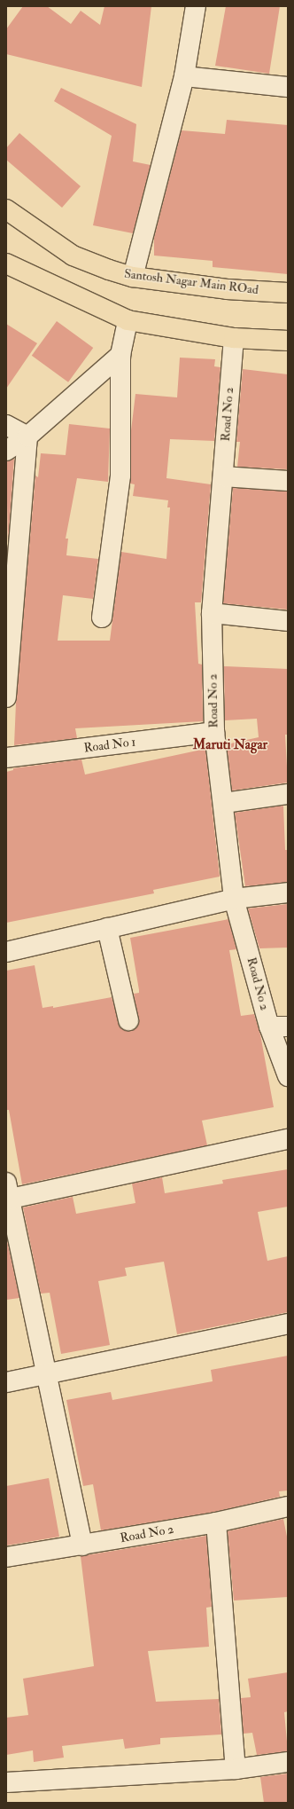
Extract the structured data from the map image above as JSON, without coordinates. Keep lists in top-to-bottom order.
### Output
{
  "streets": {
    "main road": ["Santosh Nagar Main ROad"],
    "street": ["Road No 2", "Road No 1"]
  },
  "crossings": [
    ["Road No 2", "Road No 1"]
  ],
  "districts": ["Maruti Nagar"]
}
